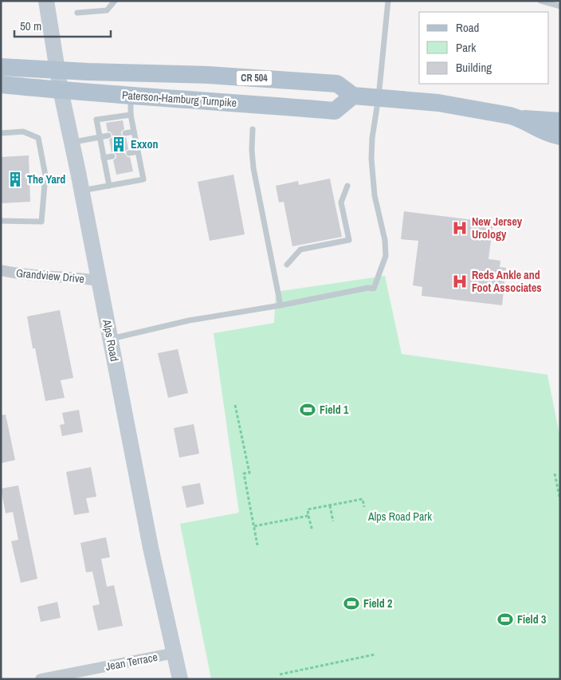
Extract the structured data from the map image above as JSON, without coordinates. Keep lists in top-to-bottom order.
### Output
{
  "streets": {
    "main road": ["CR 504", "Paterson-Hamburg Turnpike", "Alps Road"],
    "street": ["Grandview Drive", "Jean Terrace"]
  },
  "crossings": [
    ["Paterson-Hamburg Turnpike", "Alps Road"],
    ["Grandview Drive", "Alps Road"],
    ["Alps Road", "Jean Terrace"]
  ],
  "parks": ["Alps Road Park"],
  "places": {
    "building": ["Exxon", "The Yard"],
    "hospital": ["New Jersey Urology", "Reds Ankle and Foot Associates"],
    "sports": ["Field 1", "Field 2", "Field 3"]
  },
  "legend": ["Road", "Park", "Building"],
  "scale_bar": "50 m"
}
